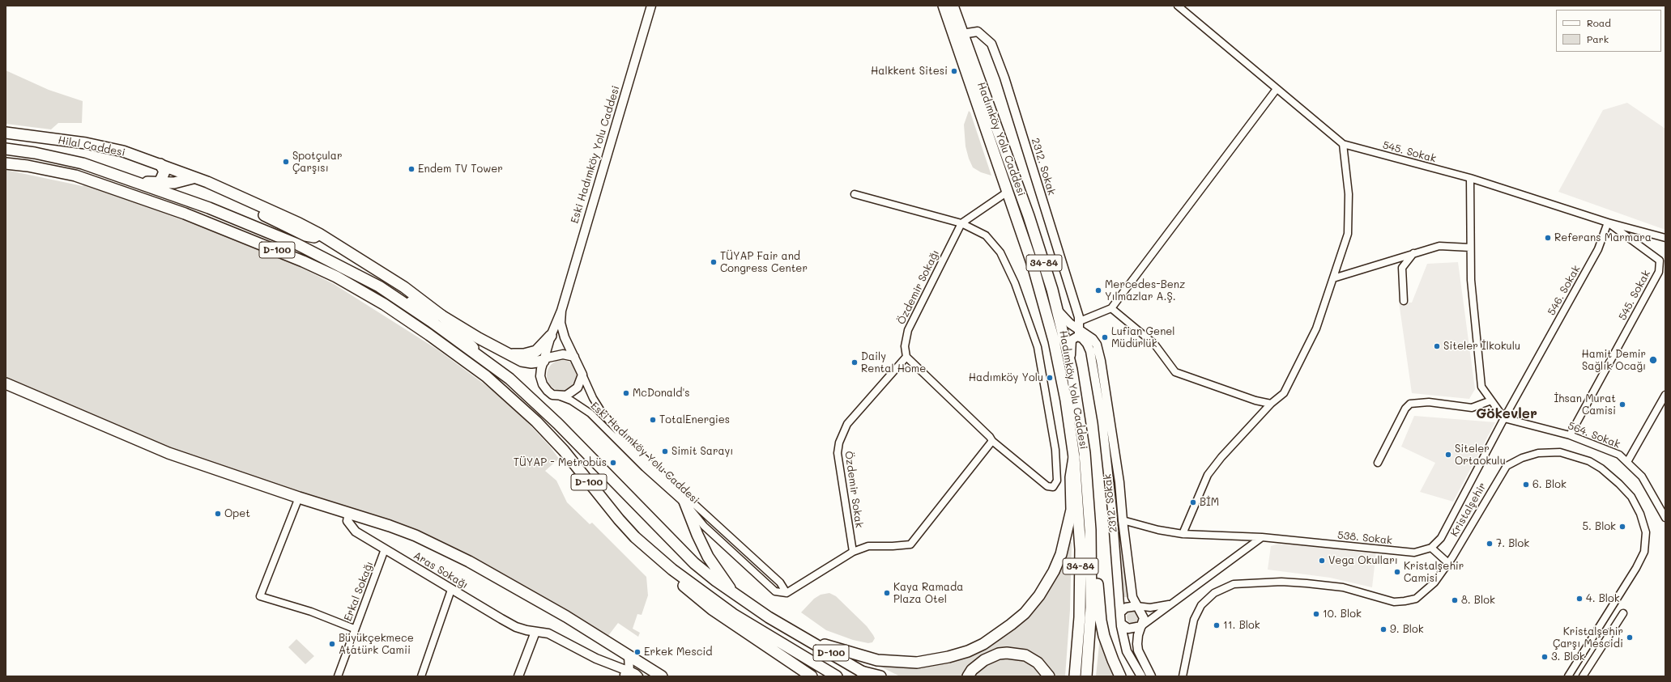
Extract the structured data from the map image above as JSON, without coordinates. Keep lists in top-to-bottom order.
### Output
{
  "streets": {
    "main road": [
      "Hadımköy Yolu Caddesi",
      "Hilal Caddesi",
      "D-100",
      "34-84"
    ],
    "street": [
      "545. Sokak",
      "Eski Hadımköy Yolu Caddesi",
      "2312. Sokak",
      "Özdemir Sokağı",
      "546. Sokak",
      "564. Sokak",
      "Özdemir Sokak",
      "Kristalşehir",
      "538. Sokak",
      "Aras Sokağı",
      "Erkal Sokağı"
    ]
  },
  "crossings": [
    ["Hadımköy Yolu Caddesi", "2312. Sokak"],
    ["Hadımköy Yolu Caddesi", "Özdemir Sokağı"],
    ["545. Sokak", "546. Sokak"],
    ["545. Sokak", "564. Sokak"],
    ["2312. Sokak", "538. Sokak"],
    ["Özdemir Sokağı", "Özdemir Sokak"],
    ["546. Sokak", "564. Sokak"],
    ["546. Sokak", "538. Sokak"],
    ["564. Sokak", "538. Sokak"],
    ["Aras Sokağı", "Erkal Sokağı"]
  ],
  "districts": ["Gökevler"],
  "places": [
    "Halkkent Sitesi",
    "Spotçular Çarşısı",
    "Endem TV Tower",
    "Referans Marmara",
    "TÜYAP Fair and Congress Center",
    "Mercedes-Benz Yılmazlar A.Ş.",
    "Lufian Genel Müdürlük",
    "Siteler İlkokulu",
    "Hamit Demir Sağlık Ocağı",
    "Daily Rental Home",
    "Hadımköy Yolu",
    "McDonald's",
    "İhsan Murat Camisi",
    "TotalEnergies",
    "Simit Sarayı",
    "Siteler Ortaokulu",
    "TÜYAP - Metrobüs",
    "6. Blok",
    "BİM",
    "Opet",
    "5. Blok",
    "7. Blok",
    "Vega Okulları",
    "Kristalşehir Camisi",
    "Kaya Ramada Plaza Otel",
    "4. Blok",
    "8. Blok",
    "10. Blok",
    "11. Blok",
    "9. Blok",
    "Kristalşehir Çarşı Mescidi",
    "Büyükçekmece Atatürk Camii",
    "Erkek Mescid",
    "3. Blok"
  ],
  "legend": ["Road", "Park"]
}
